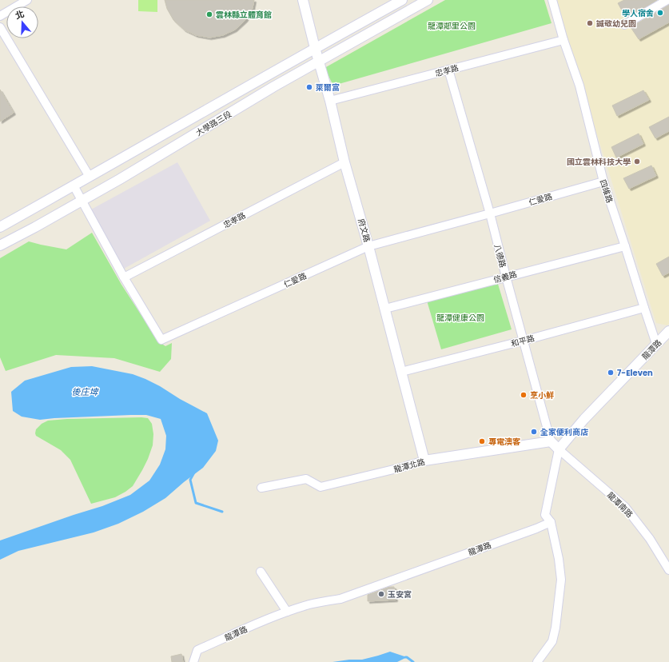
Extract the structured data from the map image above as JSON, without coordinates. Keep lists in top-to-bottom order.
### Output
{
  "streets": {
    "street": [
      "忠孝路",
      "大學路三段",
      "四維路",
      "仁愛路",
      "府文路",
      "八德路",
      "信義路",
      "和平路",
      "龍潭路",
      "龍潭北路",
      "龍潭南路"
    ]
  },
  "crossings": [
    ["忠孝路", "四維路"],
    ["忠孝路", "仁愛路"],
    ["忠孝路", "府文路"],
    ["忠孝路", "八德路"],
    ["大學路三段", "仁愛路"],
    ["大學路三段", "府文路"],
    ["四維路", "仁愛路"],
    ["四維路", "信義路"],
    ["四維路", "和平路"],
    ["四維路", "龍潭路"],
    ["仁愛路", "府文路"],
    ["仁愛路", "八德路"],
    ["府文路", "信義路"],
    ["府文路", "和平路"],
    ["府文路", "龍潭北路"],
    ["八德路", "信義路"],
    ["八德路", "和平路"],
    ["八德路", "龍潭北路"],
    ["龍潭路", "龍潭南路"]
  ],
  "water": ["後庄埤"],
  "parks": ["龍潭鄰里公園", "龍潭健康公園"],
  "places": [
    "學人宿舍",
    "雲林縣立體育館",
    "誠敬幼兒園",
    "萊爾富",
    "國立雲林科技大學",
    "7-Eleven",
    "烹小鮮",
    "全家便利商店",
    "專電澳客",
    "玉安宮"
  ],
  "north": "top"
}
